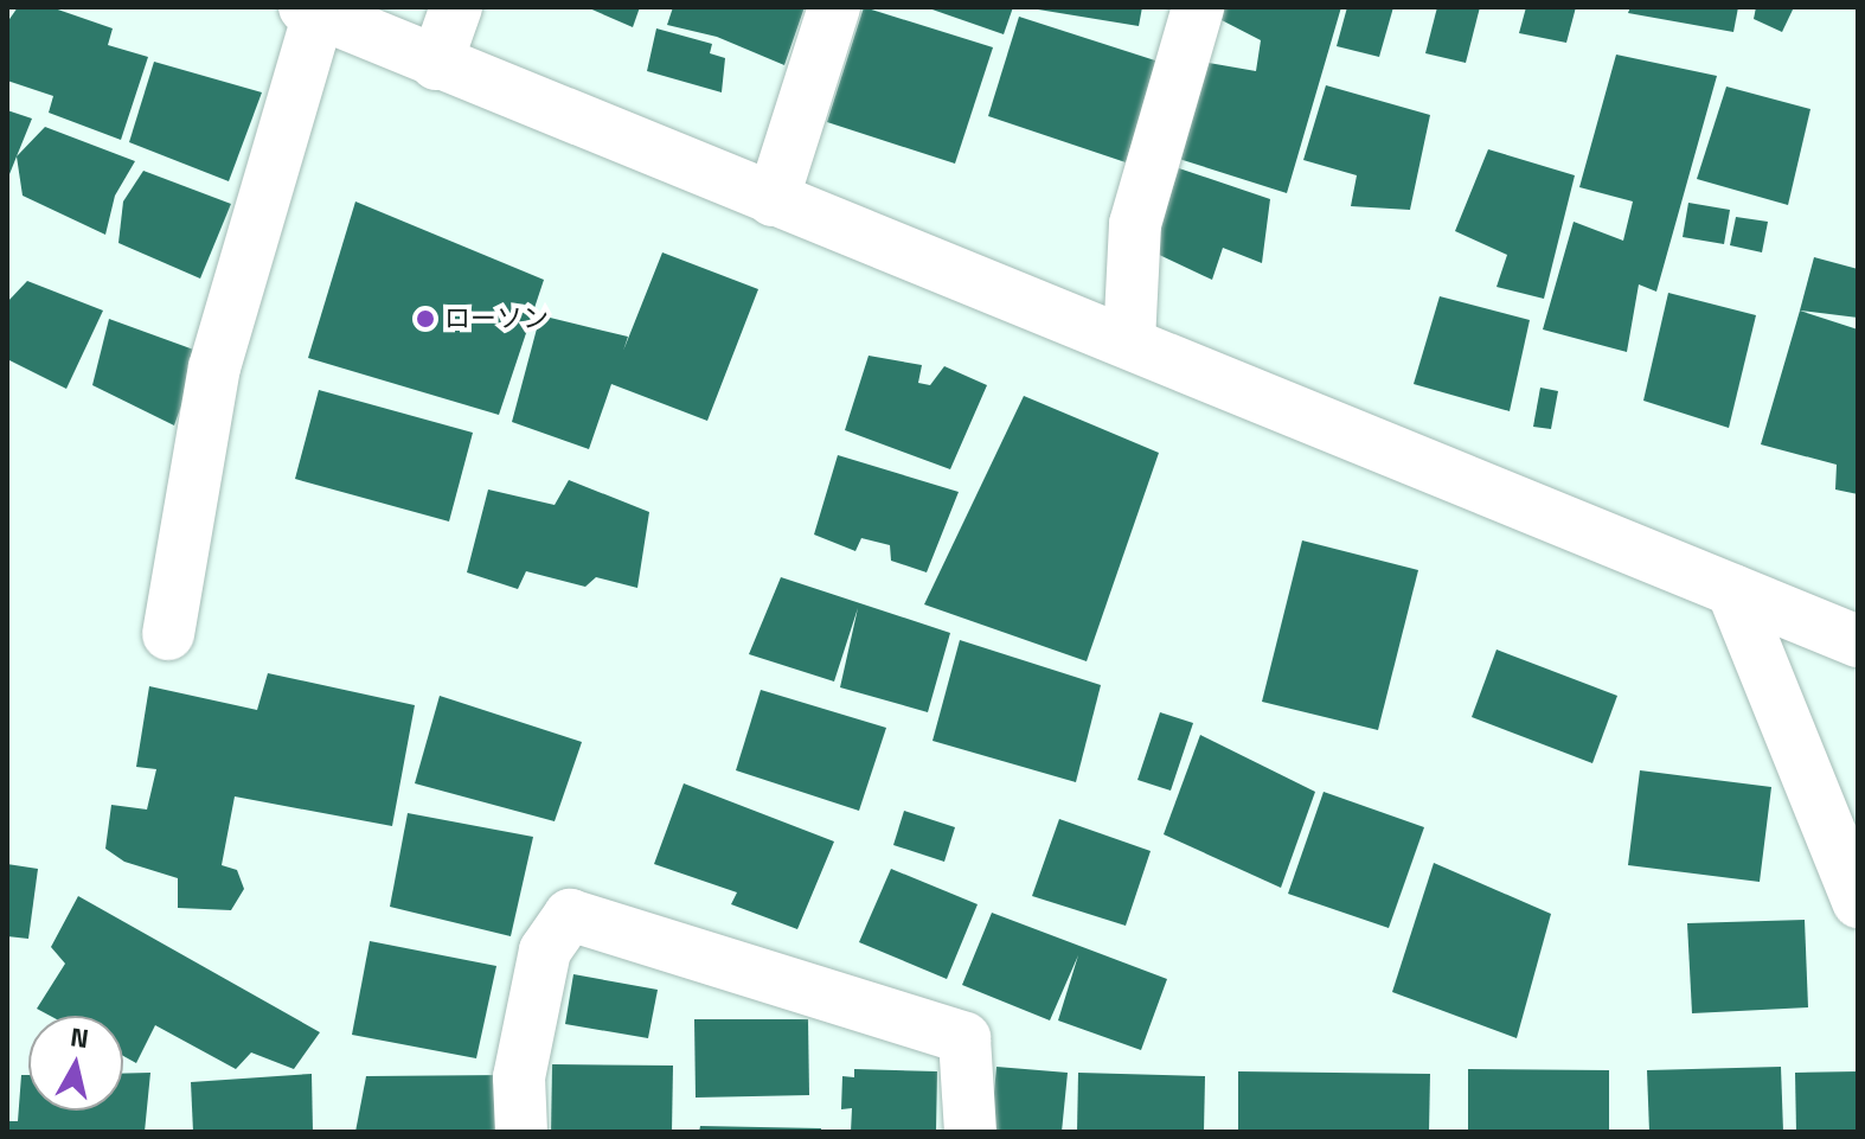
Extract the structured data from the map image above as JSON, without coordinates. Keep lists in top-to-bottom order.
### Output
{
  "places": ["ローソン"],
  "north": "top"
}
